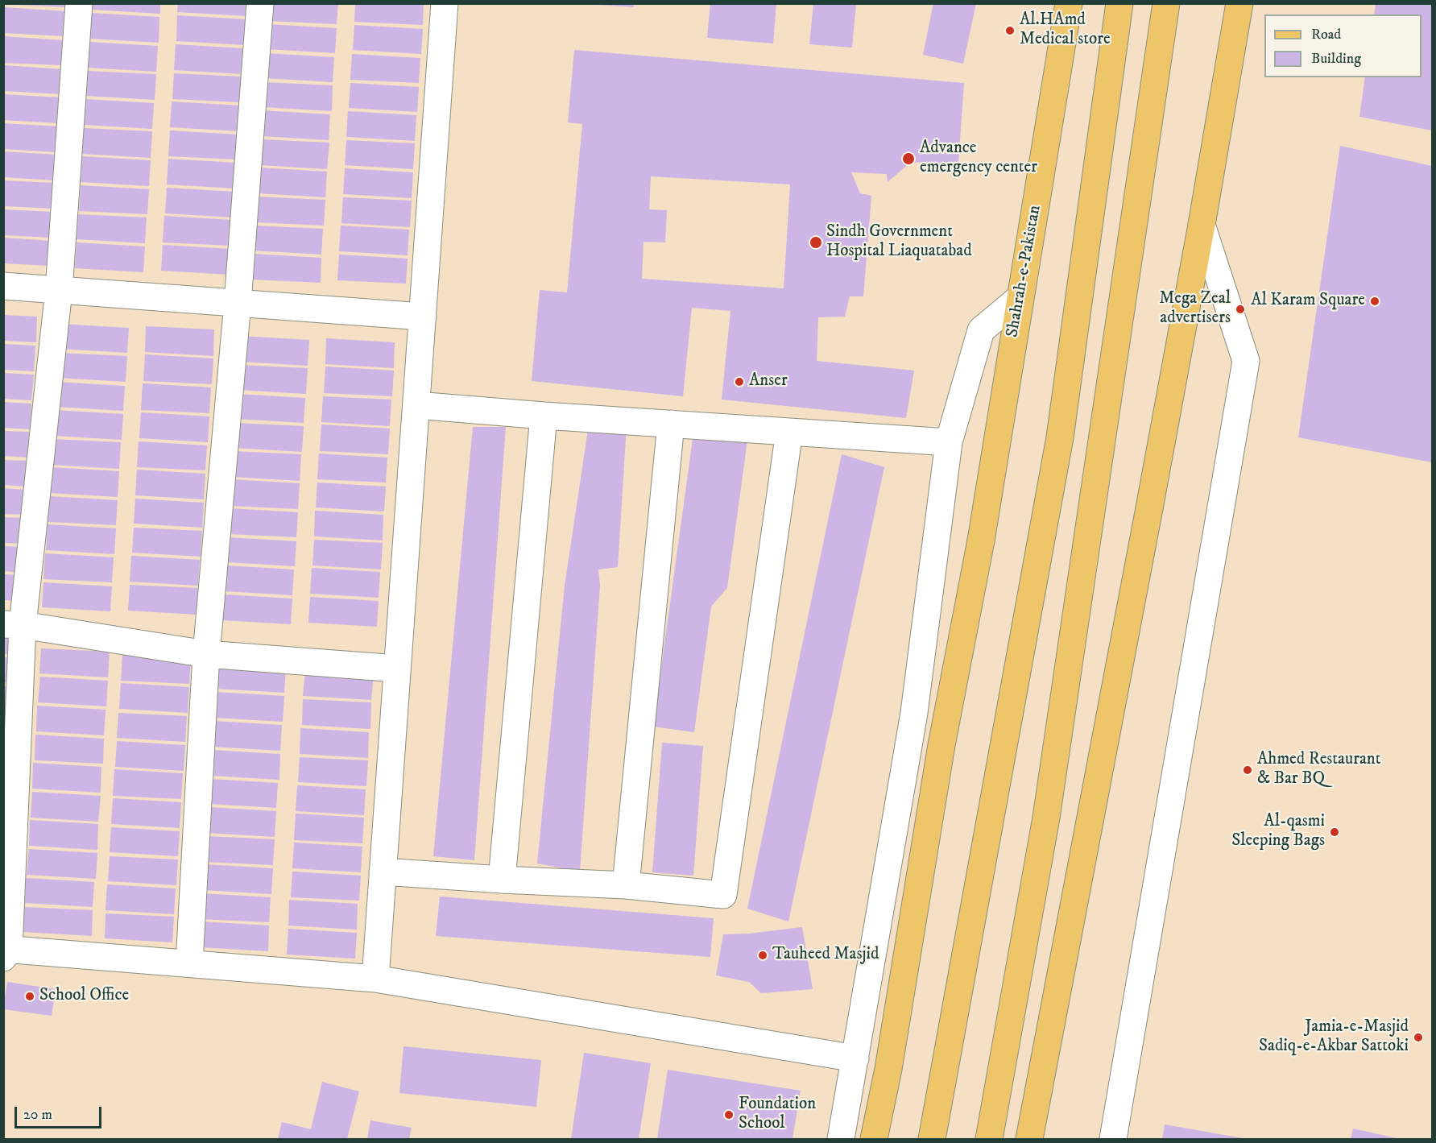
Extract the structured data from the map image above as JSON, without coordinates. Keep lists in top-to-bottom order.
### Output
{
  "streets": {
    "main road": ["Shahrah-e-Pakistan"]
  },
  "places": [
    "Al.HAmd Medical store",
    "Advance emergency center",
    "Sindh Government Hospital Liaquatabad",
    "Al Karam Square",
    "Mega Zeal advertisers",
    "Anser",
    "Ahmed Restaurant & Bar BQ",
    "Al-qasmi Sleeping Bags",
    "Tauheed Masjid",
    "School Office",
    "Jamia-e-Masjid Sadiq-e-Akbar Sattoki",
    "Foundation School"
  ],
  "legend": ["Road", "Building"],
  "scale_bar": "20 m"
}
